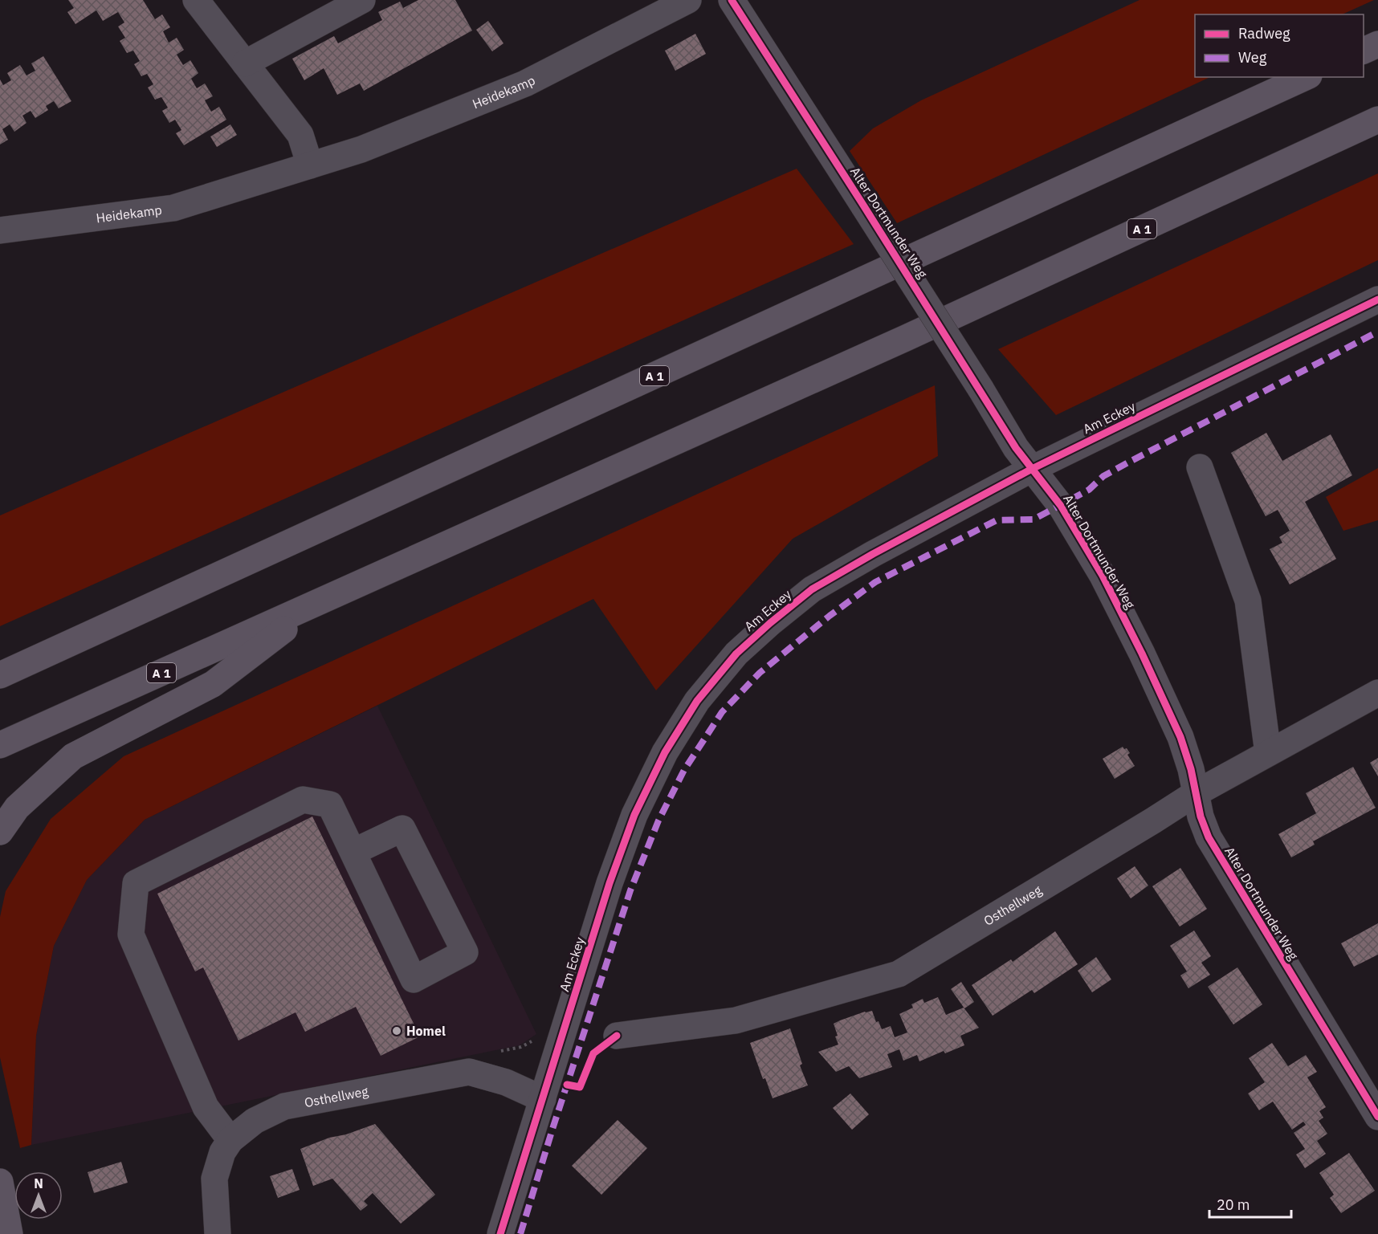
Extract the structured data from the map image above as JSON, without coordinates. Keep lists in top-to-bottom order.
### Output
{
  "streets": {
    "highway": ["A 1"],
    "street": [
      "Heidekamp",
      "Alter Dortmunder Weg",
      "Am Eckey",
      "Osthellweg"
    ]
  },
  "crossings": [
    ["Alter Dortmunder Weg", "Am Eckey"],
    ["Alter Dortmunder Weg", "Osthellweg"],
    ["Am Eckey", "Osthellweg"]
  ],
  "places": ["Homel"],
  "legend": ["Radweg", "Weg"],
  "scale_bar": "20 m",
  "north": "top"
}
